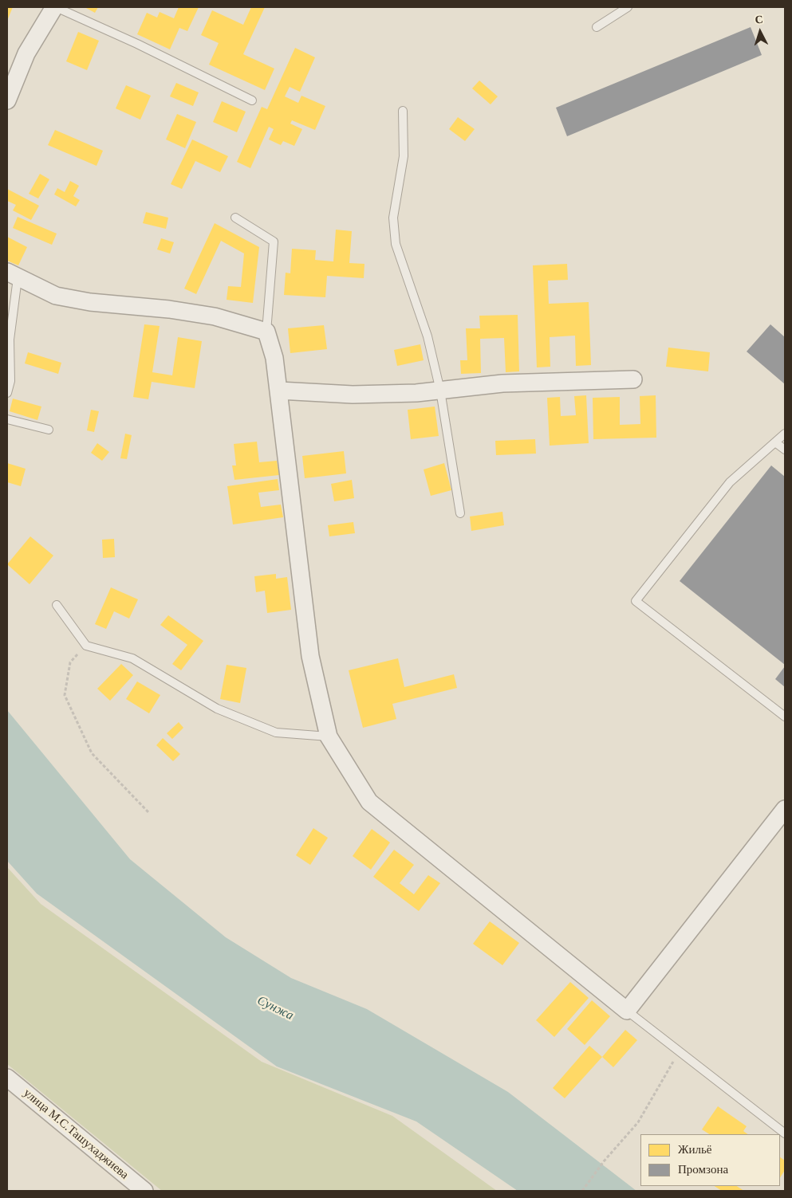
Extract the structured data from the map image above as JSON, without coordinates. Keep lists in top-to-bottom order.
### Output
{
  "streets": {
    "street": ["улица М.С.Ташухаджиева"]
  },
  "water": ["Сунжа"],
  "legend": ["Жильё", "Промзона"],
  "north": "top"
}
